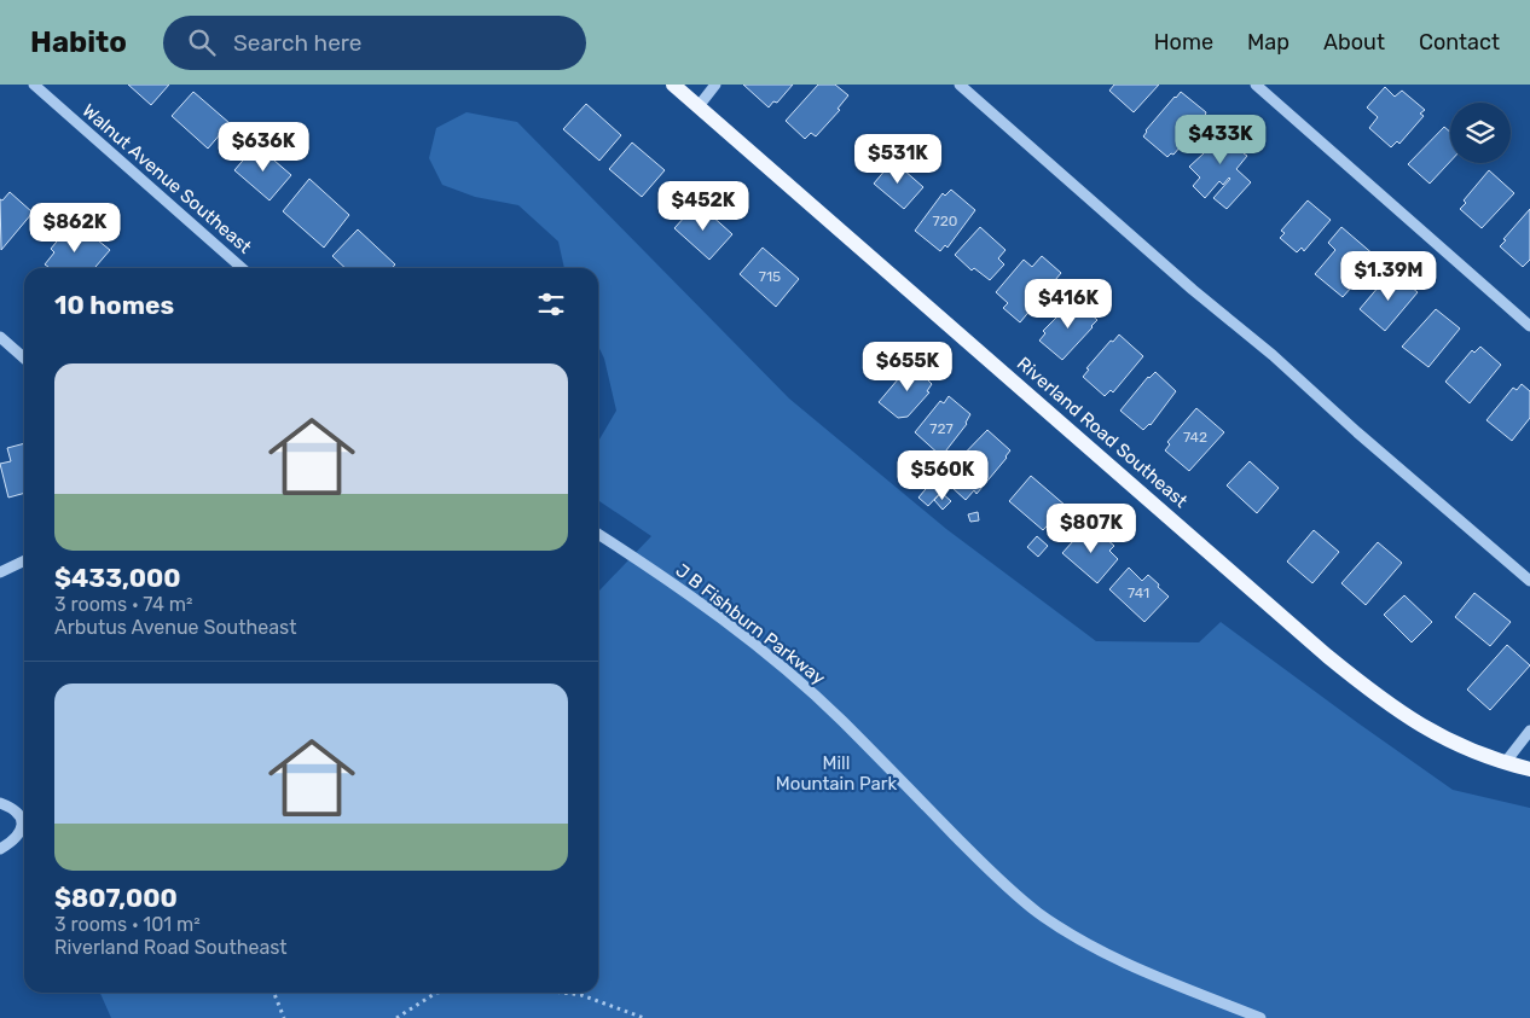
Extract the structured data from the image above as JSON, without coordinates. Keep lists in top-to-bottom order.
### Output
{
  "streets": {
    "main road": ["Riverland Road Southeast"],
    "street": ["Walnut Avenue Southeast", "J B Fishburn Parkway"]
  },
  "parks": ["Mill Mountain Park"],
  "house_numbers": [
    "720",
    "715",
    "727",
    "742",
    "741"
  ],
  "page": {
    "header": "Habito",
    "search": "Search here",
    "nav": [
      "Home",
      "Map",
      "About",
      "Contact"
    ],
    "price": [
      "$433K",
      "$636K",
      "$531K",
      "$452K",
      "$862K",
      "$1.39M",
      "$416K",
      "$655K",
      "$560K",
      "$807K"
    ],
    "heading": "10 homes",
    "list": [
      {
        "name": "$433,000",
        "note": "3 rooms · 74 m² · Arbutus Avenue Southeast"
      },
      {
        "name": "$807,000",
        "note": "3 rooms · 101 m² · Riverland Road Southeast"
      }
    ]
  }
}
